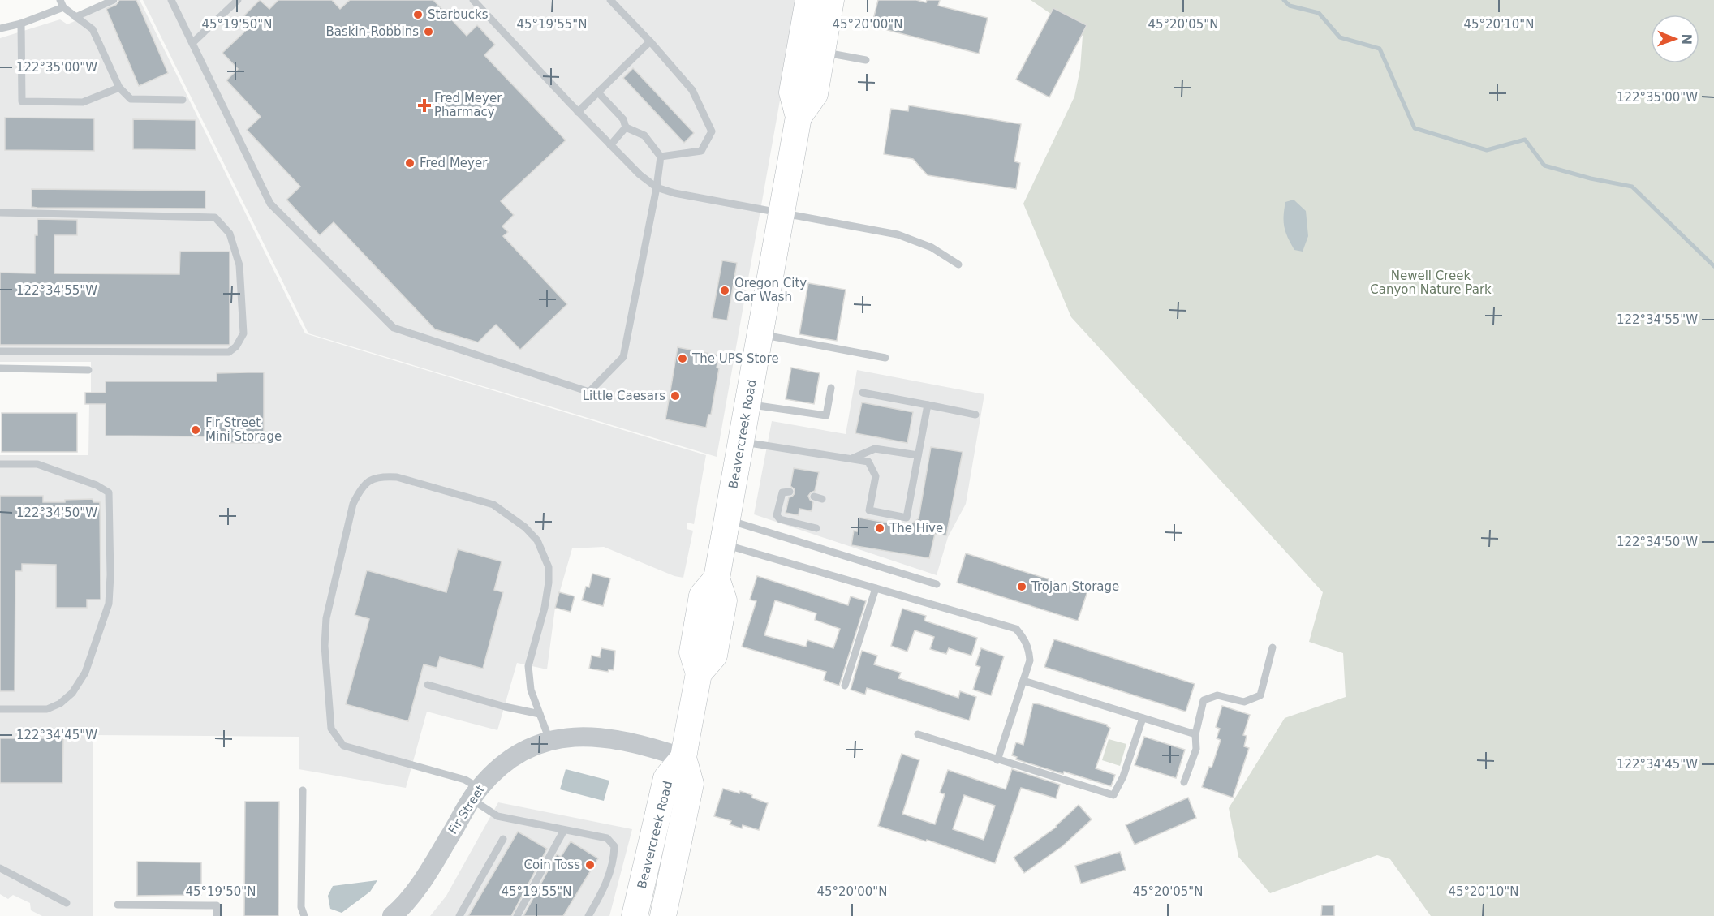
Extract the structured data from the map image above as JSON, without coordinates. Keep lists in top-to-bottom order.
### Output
{
  "streets": {
    "main road": ["Beavercreek Road"],
    "street": ["Fir Street"]
  },
  "crossings": [
    ["Beavercreek Road", "Fir Street"]
  ],
  "parks": ["Newell Creek Canyon Nature Park"],
  "places": {
    "other": [
      "Starbucks",
      "Baskin-Robbins",
      "Fred Meyer",
      "Oregon City Car Wash",
      "The UPS Store",
      "Little Caesars",
      "Fir Street Mini Storage",
      "The Hive",
      "Trojan Storage",
      "Coin Toss"
    ],
    "health": ["Fred Meyer Pharmacy"]
  },
  "north": "right",
  "coordinates": [
    "45°19'50\"N",
    "45°19'55\"N",
    "45°20'00\"N",
    "45°20'05\"N",
    "45°20'10\"N",
    "122°35'00\"W",
    "122°34'55\"W",
    "122°34'50\"W",
    "122°34'45\"W"
  ]
}
